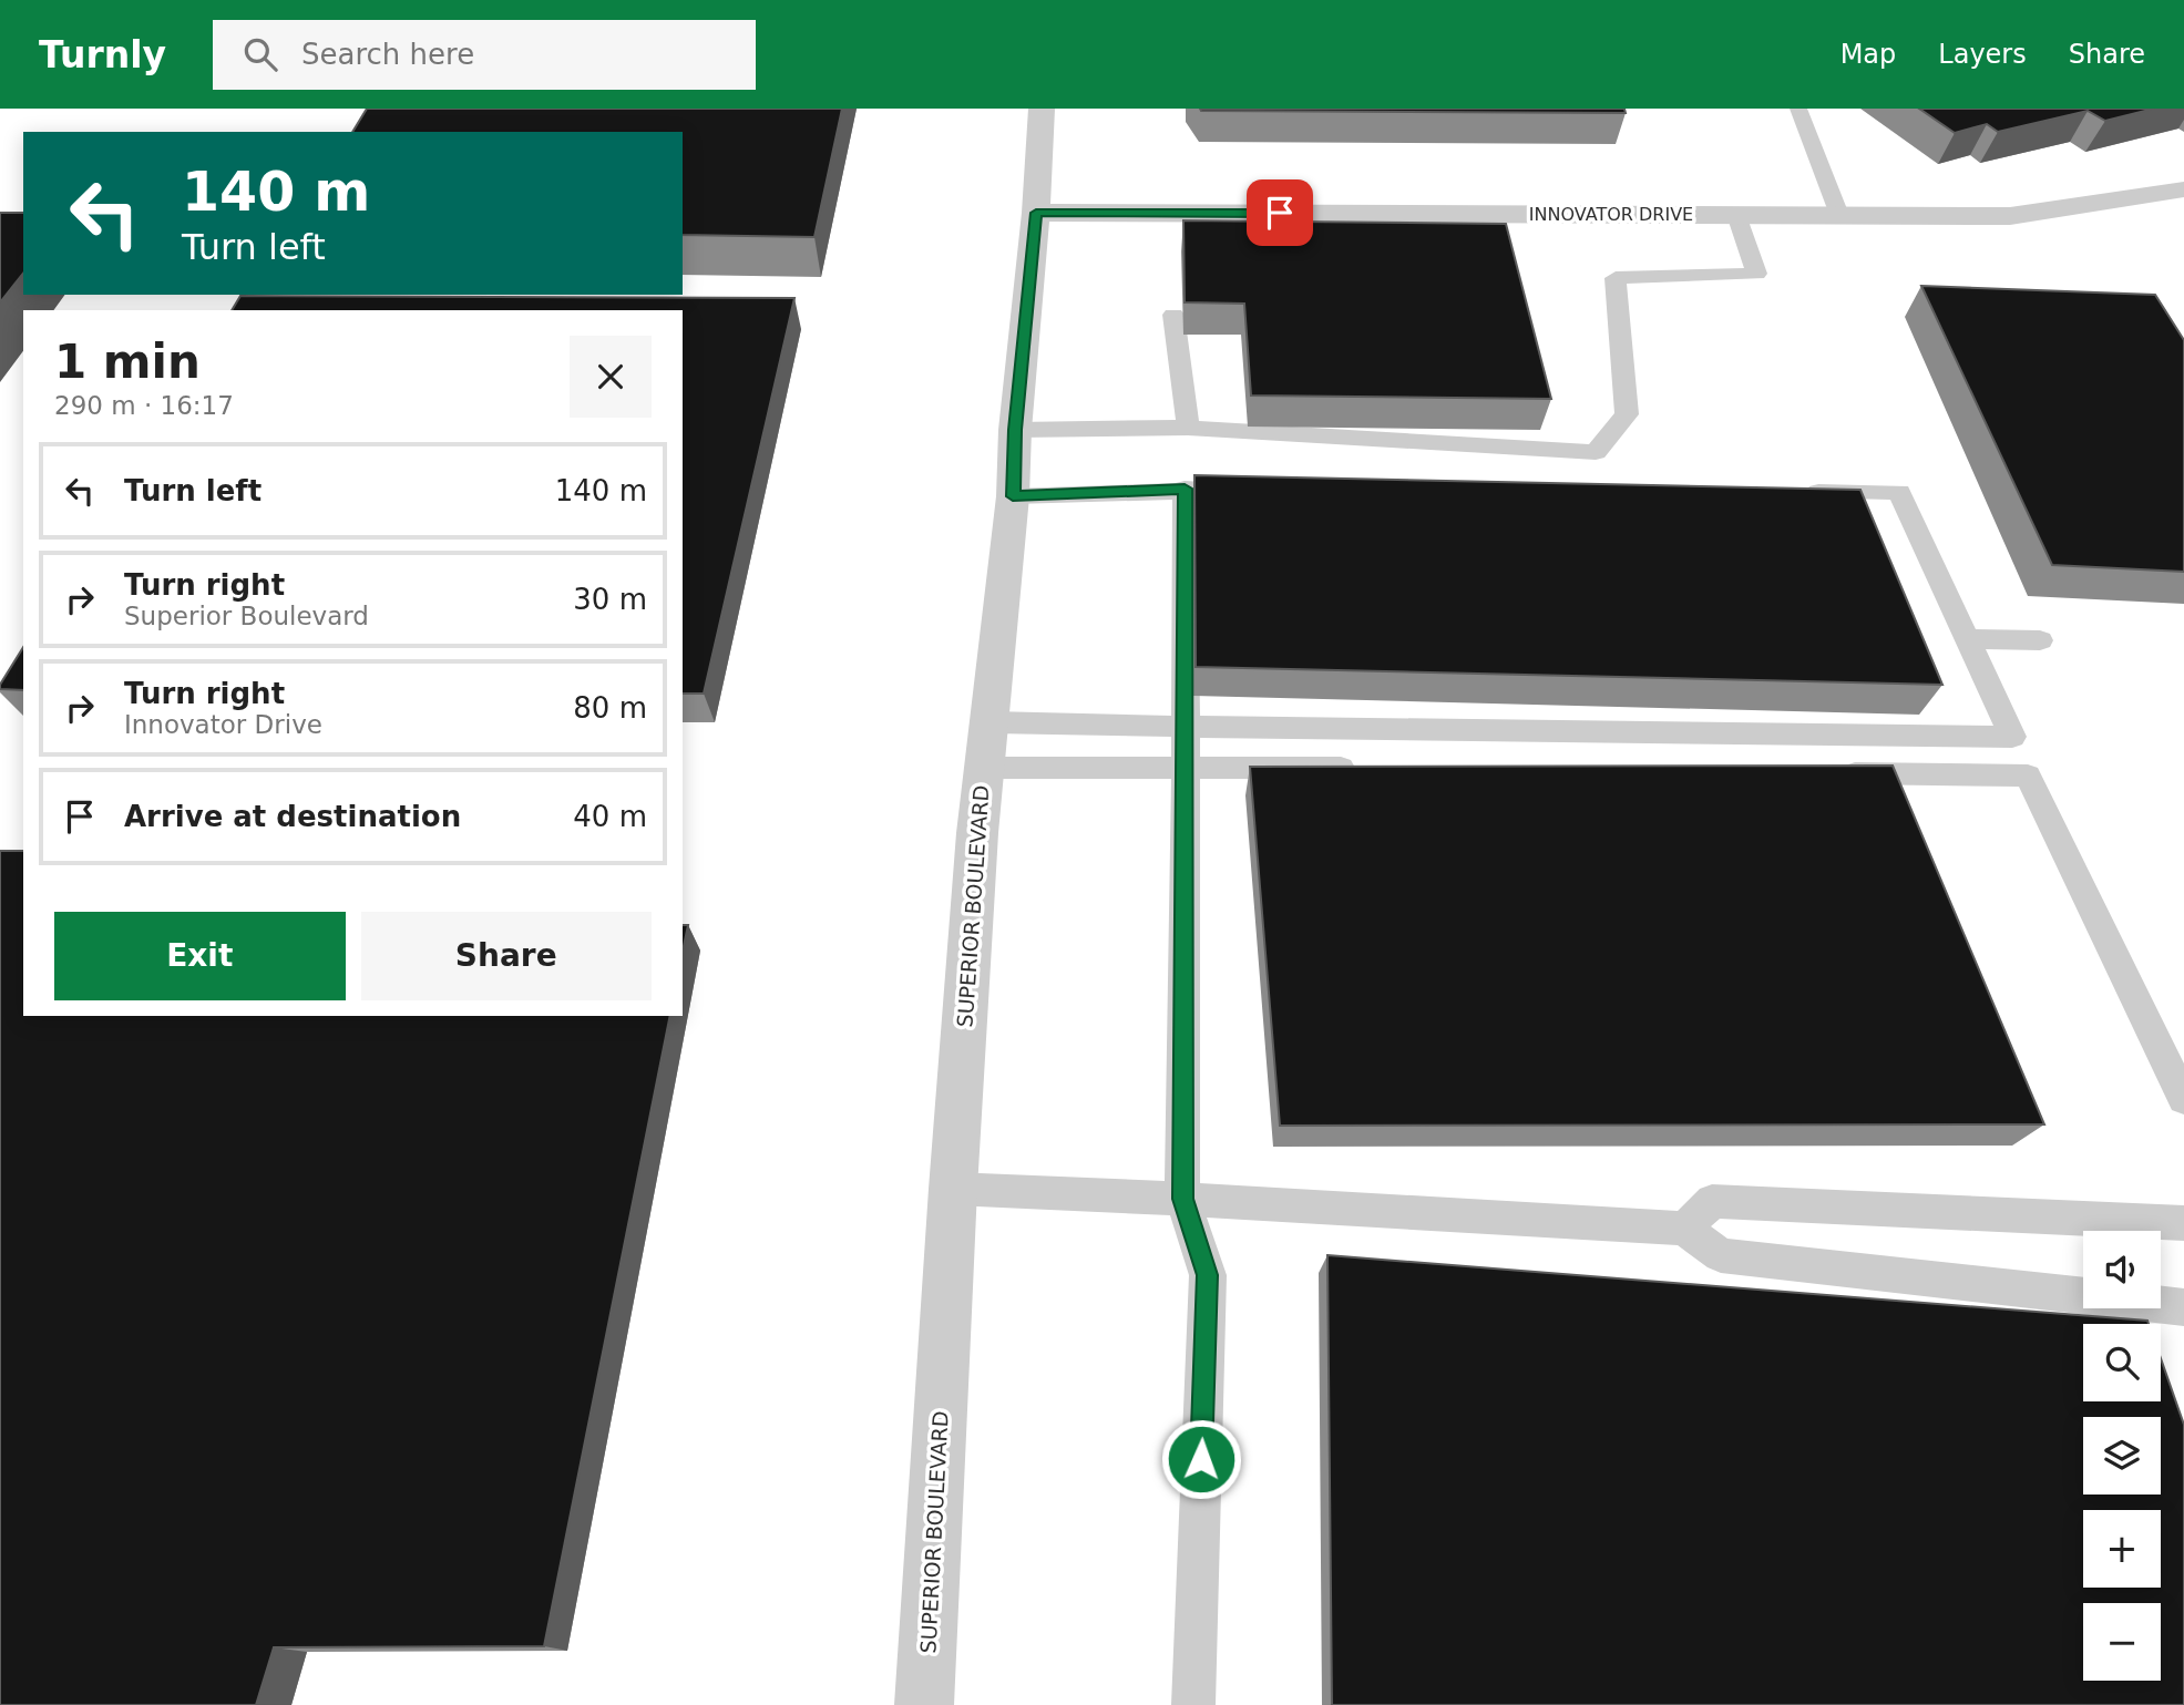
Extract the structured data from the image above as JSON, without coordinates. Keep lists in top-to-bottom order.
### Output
{
  "streets": {
    "street": ["INNOVATOR DRIVE", "SUPERIOR BOULEVARD"]
  },
  "crossings": [
    ["INNOVATOR DRIVE", "SUPERIOR BOULEVARD"]
  ],
  "page": {
    "header": "Turnly",
    "search": "Search here",
    "nav": ["Map", "Layers", "Share"],
    "turn": ["140 m", "Turn left"],
    "heading": ["1 min", "290 m · 16:17"],
    "list": [
      {
        "name": "Turn left",
        "value": "140 m"
      },
      {
        "name": "Turn right",
        "note": "Superior Boulevard",
        "value": "30 m"
      },
      {
        "name": "Turn right",
        "note": "Innovator Drive",
        "value": "80 m"
      },
      {
        "name": "Arrive at destination",
        "value": "40 m"
      }
    ],
    "buttons": ["Exit", "Share"],
    "map_buttons": ["+", "−"]
  }
}
